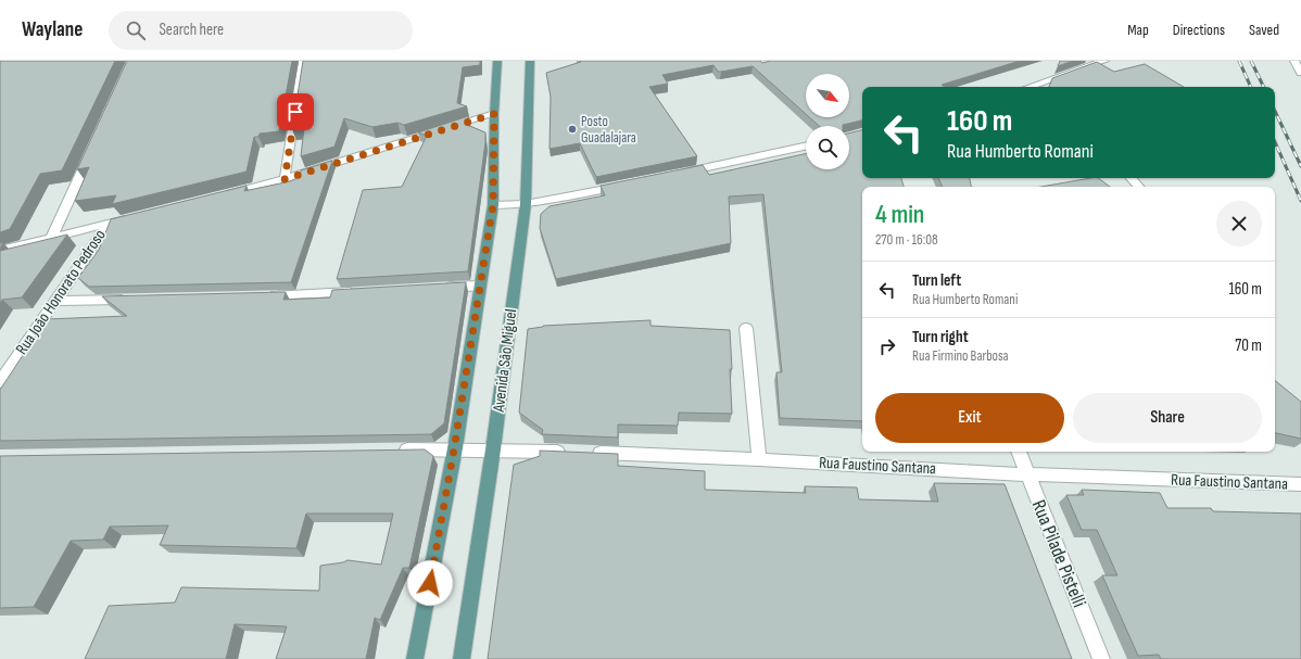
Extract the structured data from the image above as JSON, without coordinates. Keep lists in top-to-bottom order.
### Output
{
  "streets": {
    "main road": ["Avenida São Miguel"],
    "street": ["Rua João Honorato Pedroso", "Rua Faustino Santana", "Rua Pilade Pistelli"]
  },
  "crossings": [
    ["Rua Faustino Santana", "Rua Pilade Pistelli"]
  ],
  "places": ["Posto Guadalajara"],
  "north": "bottom right",
  "page": {
    "header": "Waylane",
    "search": "Search here",
    "nav": ["Map", "Directions", "Saved"],
    "turn": ["160 m", "Rua Humberto Romani"],
    "heading": ["4 min", "270 m · 16:08"],
    "list": [
      {
        "name": "Turn left",
        "note": "Rua Humberto Romani",
        "value": "160 m"
      },
      {
        "name": "Turn right",
        "note": "Rua Firmino Barbosa",
        "value": "70 m"
      }
    ],
    "buttons": ["Exit", "Share"]
  }
}
